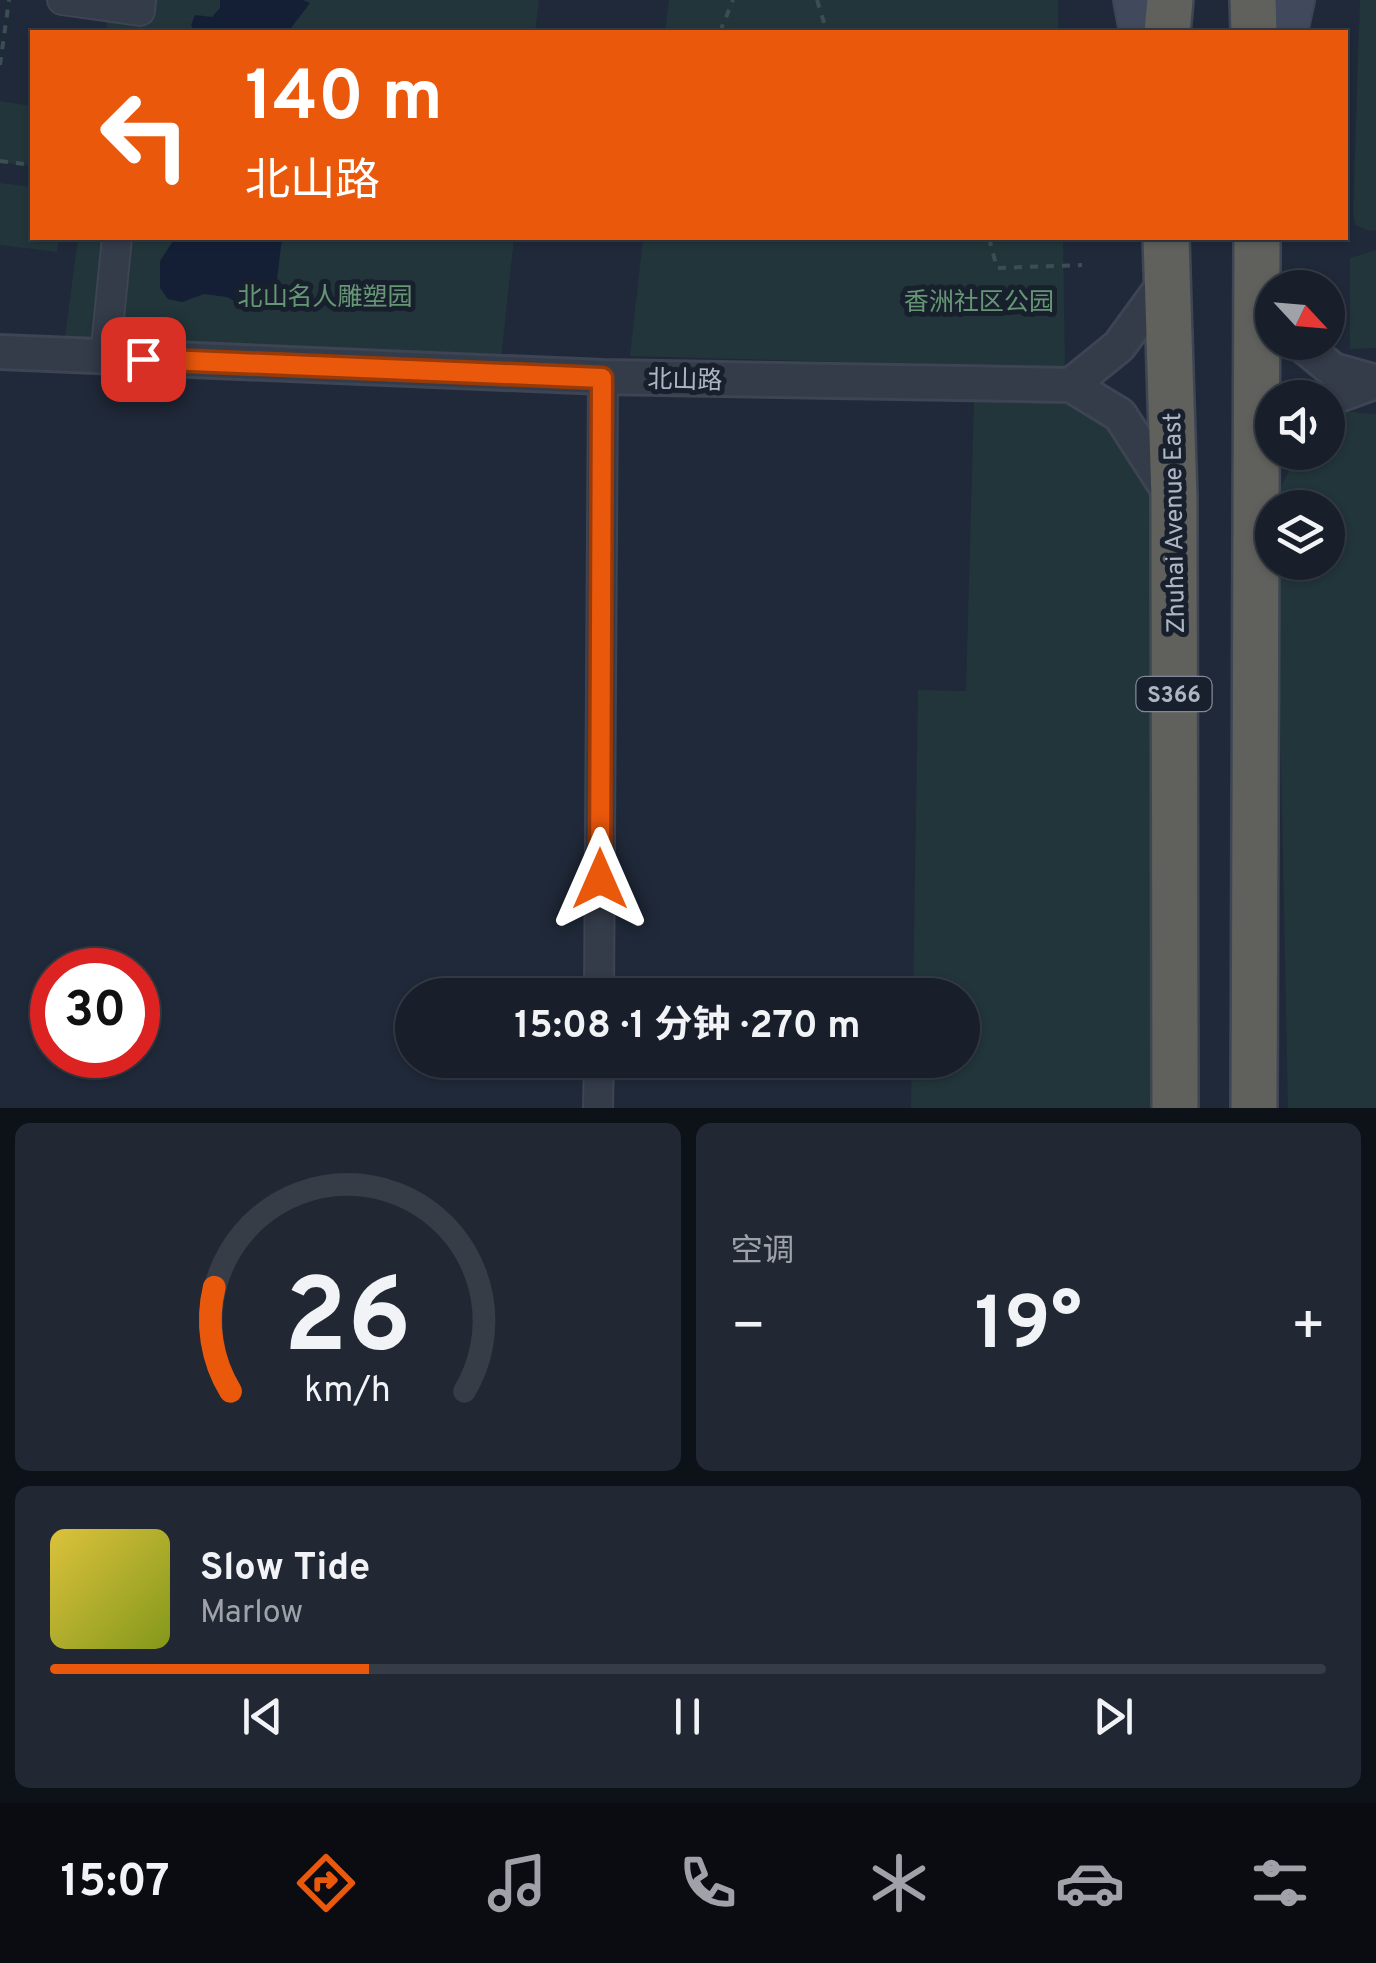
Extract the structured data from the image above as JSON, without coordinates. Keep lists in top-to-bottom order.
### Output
{
  "streets": {
    "highway": ["Zhuhai Avenue East", "S366"],
    "street": ["北山路"]
  },
  "parks": ["北山名人雕塑园", "香洲社区公园"],
  "north": "bottom right",
  "page": {
    "turn": ["140 m", "北山路"],
    "limit": "30",
    "trip": "15:08 · 1 分钟 · 270 m",
    "tile": "空调",
    "heat": ["−", "19°", "+"],
    "song": ["Slow Tide", "Marlow"],
    "tabs": "15:07",
    "gauge": ["26", "km/h"]
  }
}
